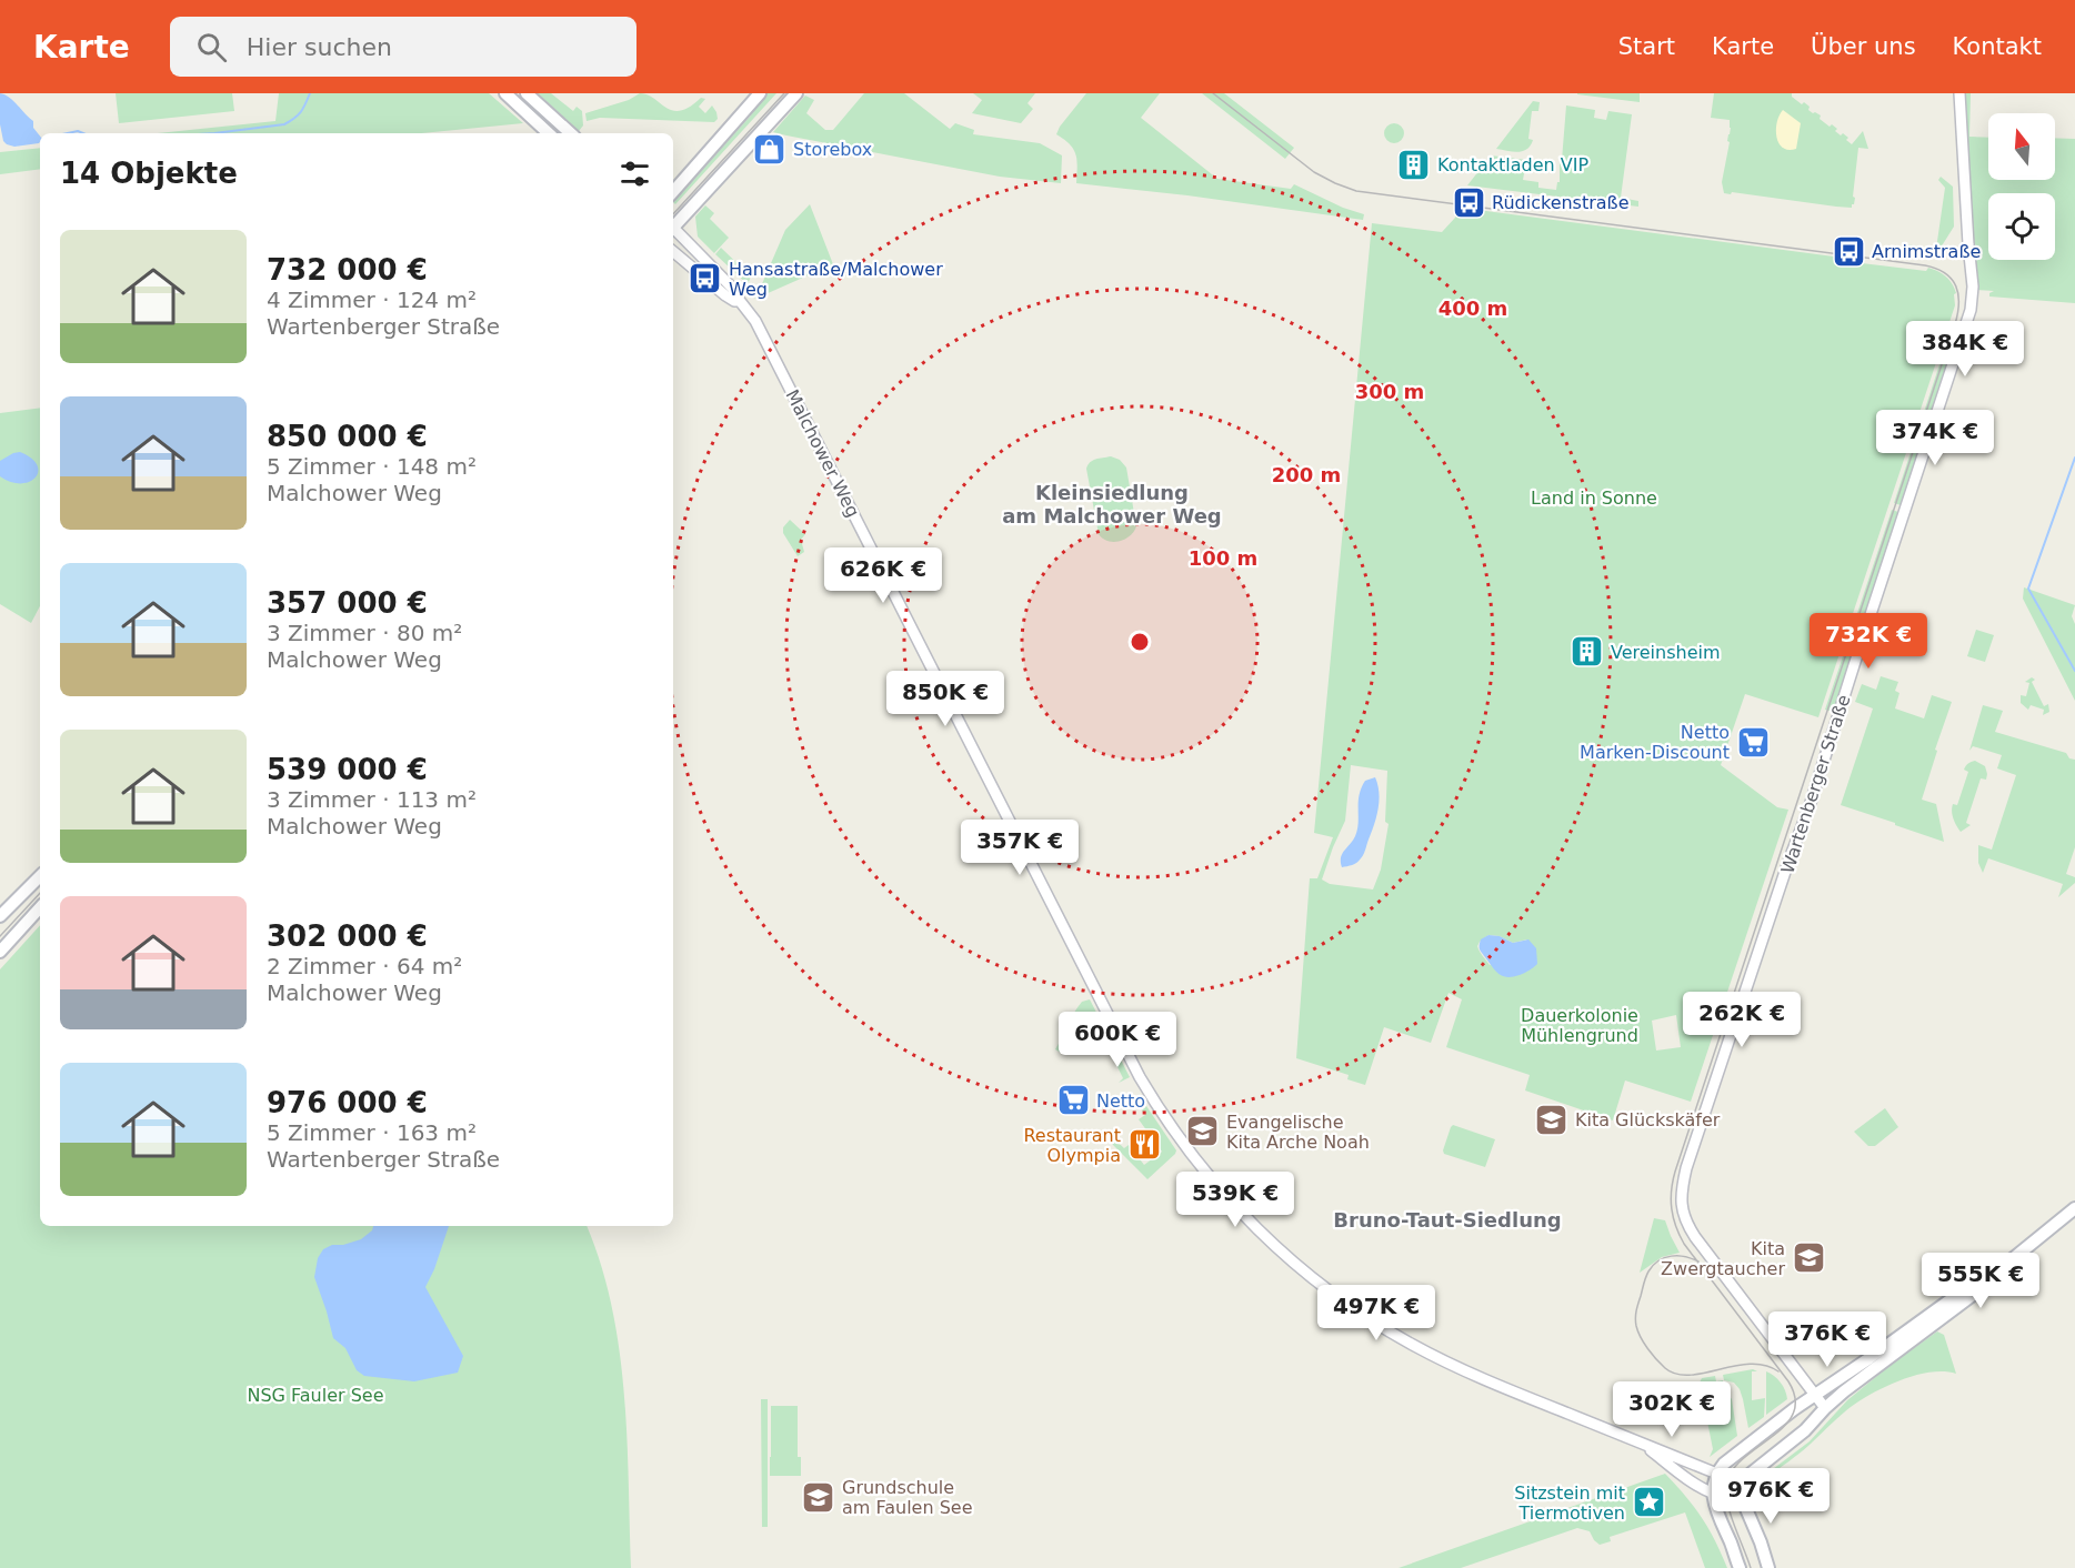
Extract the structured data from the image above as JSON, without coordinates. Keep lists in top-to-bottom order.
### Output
{
  "streets": {
    "street": ["Malchower Weg", "Wartenberger Straße"]
  },
  "districts": ["Kleinsiedlung am Malchower Weg", "Bruno-Taut-Siedlung"],
  "parks": ["Land in Sonne", "Dauerkolonie Mühlengrund", "NSG Fauler See"],
  "places": {
    "shop": ["Storebox"],
    "building": ["Kontaktladen VIP", "Vereinsheim"],
    "bus stop": ["Rüdickenstraße", "Arnimstraße", "Hansastraße/Malchower Weg"],
    "supermarket": ["Netto Marken-Discount", "Netto"],
    "school or university": [
      "Kita Glückskäfer",
      "Evangelische Kita Arche Noah",
      "Kita Zwergtaucher",
      "Grundschule am Faulen See"
    ],
    "restaurant": ["Restaurant Olympia"],
    "place": ["Sitzstein mit Tiermotiven"]
  },
  "north": "top",
  "page": {
    "header": "Karte",
    "search": "Hier suchen",
    "nav": [
      "Start",
      "Karte",
      "Über uns",
      "Kontakt"
    ],
    "heading": "14 Objekte",
    "list": [
      {
        "name": "732 000 €",
        "note": "4 Zimmer · 124 m² · Wartenberger Straße"
      },
      {
        "name": "850 000 €",
        "note": "5 Zimmer · 148 m² · Malchower Weg"
      },
      {
        "name": "357 000 €",
        "note": "3 Zimmer · 80 m² · Malchower Weg"
      },
      {
        "name": "539 000 €",
        "note": "3 Zimmer · 113 m² · Malchower Weg"
      },
      {
        "name": "302 000 €",
        "note": "2 Zimmer · 64 m² · Malchower Weg"
      },
      {
        "name": "976 000 €",
        "note": "5 Zimmer · 163 m² · Wartenberger Straße"
      }
    ],
    "price": [
      "384K €",
      "374K €",
      "626K €",
      "732K €",
      "850K €",
      "357K €",
      "262K €",
      "600K €",
      "539K €",
      "555K €",
      "497K €",
      "376K €",
      "302K €",
      "976K €"
    ]
  },
  "rings": [
    "400 m",
    "300 m",
    "200 m",
    "100 m"
  ]
}
